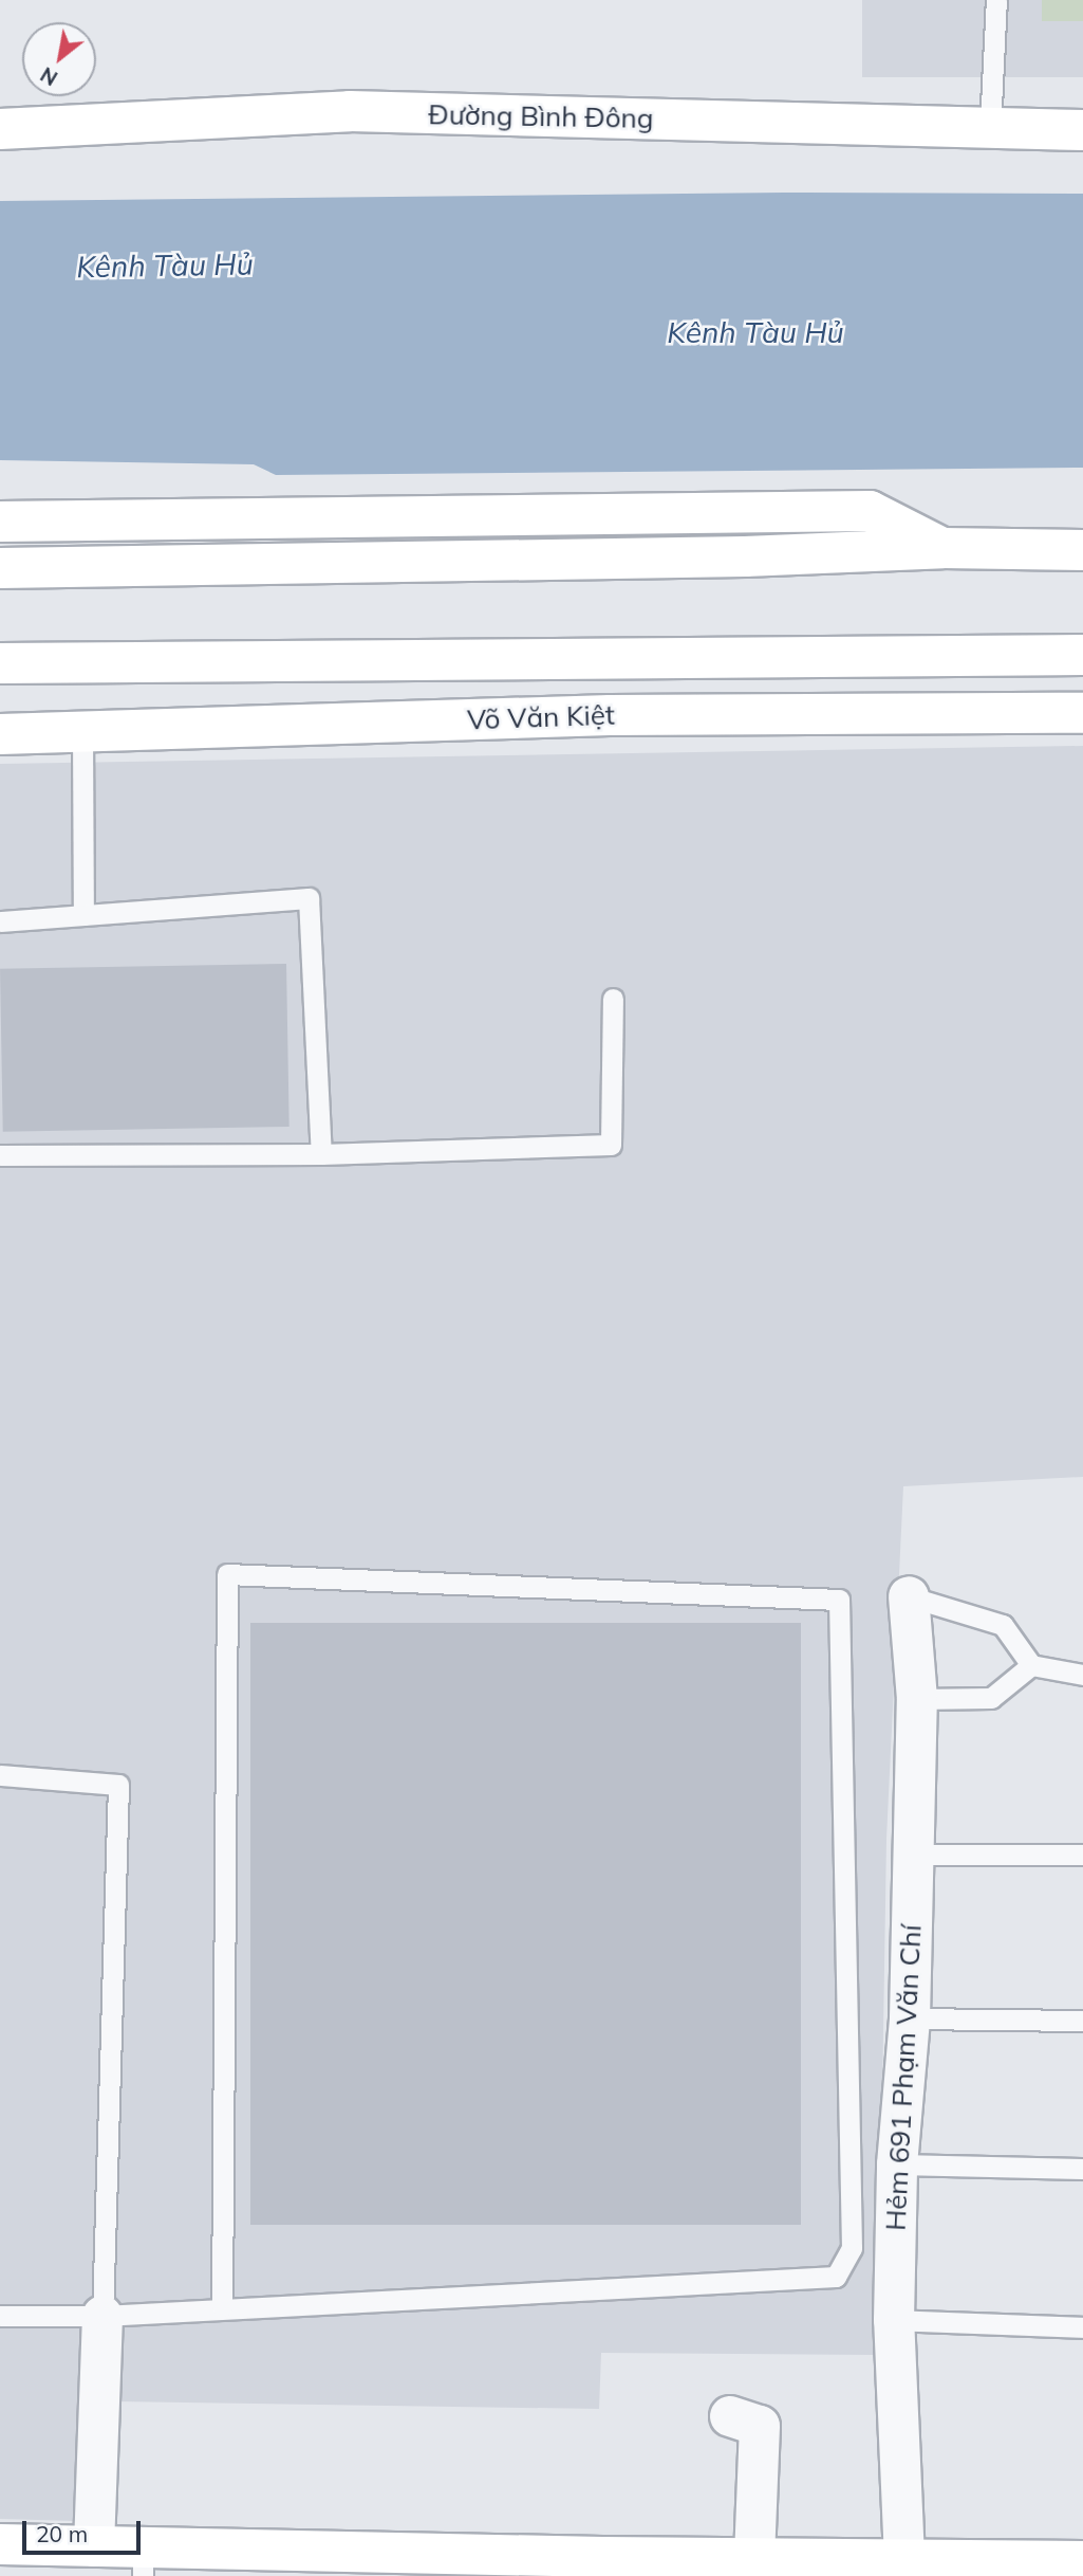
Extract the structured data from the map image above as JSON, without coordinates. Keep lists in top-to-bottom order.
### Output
{
  "streets": {
    "main road": ["Đường Bình Đông", "Võ Văn Kiệt"],
    "street": ["Hẻm 691 Phạm Văn Chí"]
  },
  "water": ["Kênh Tàu Hủ"],
  "scale_bar": "20 m",
  "north": "bottom left"
}
